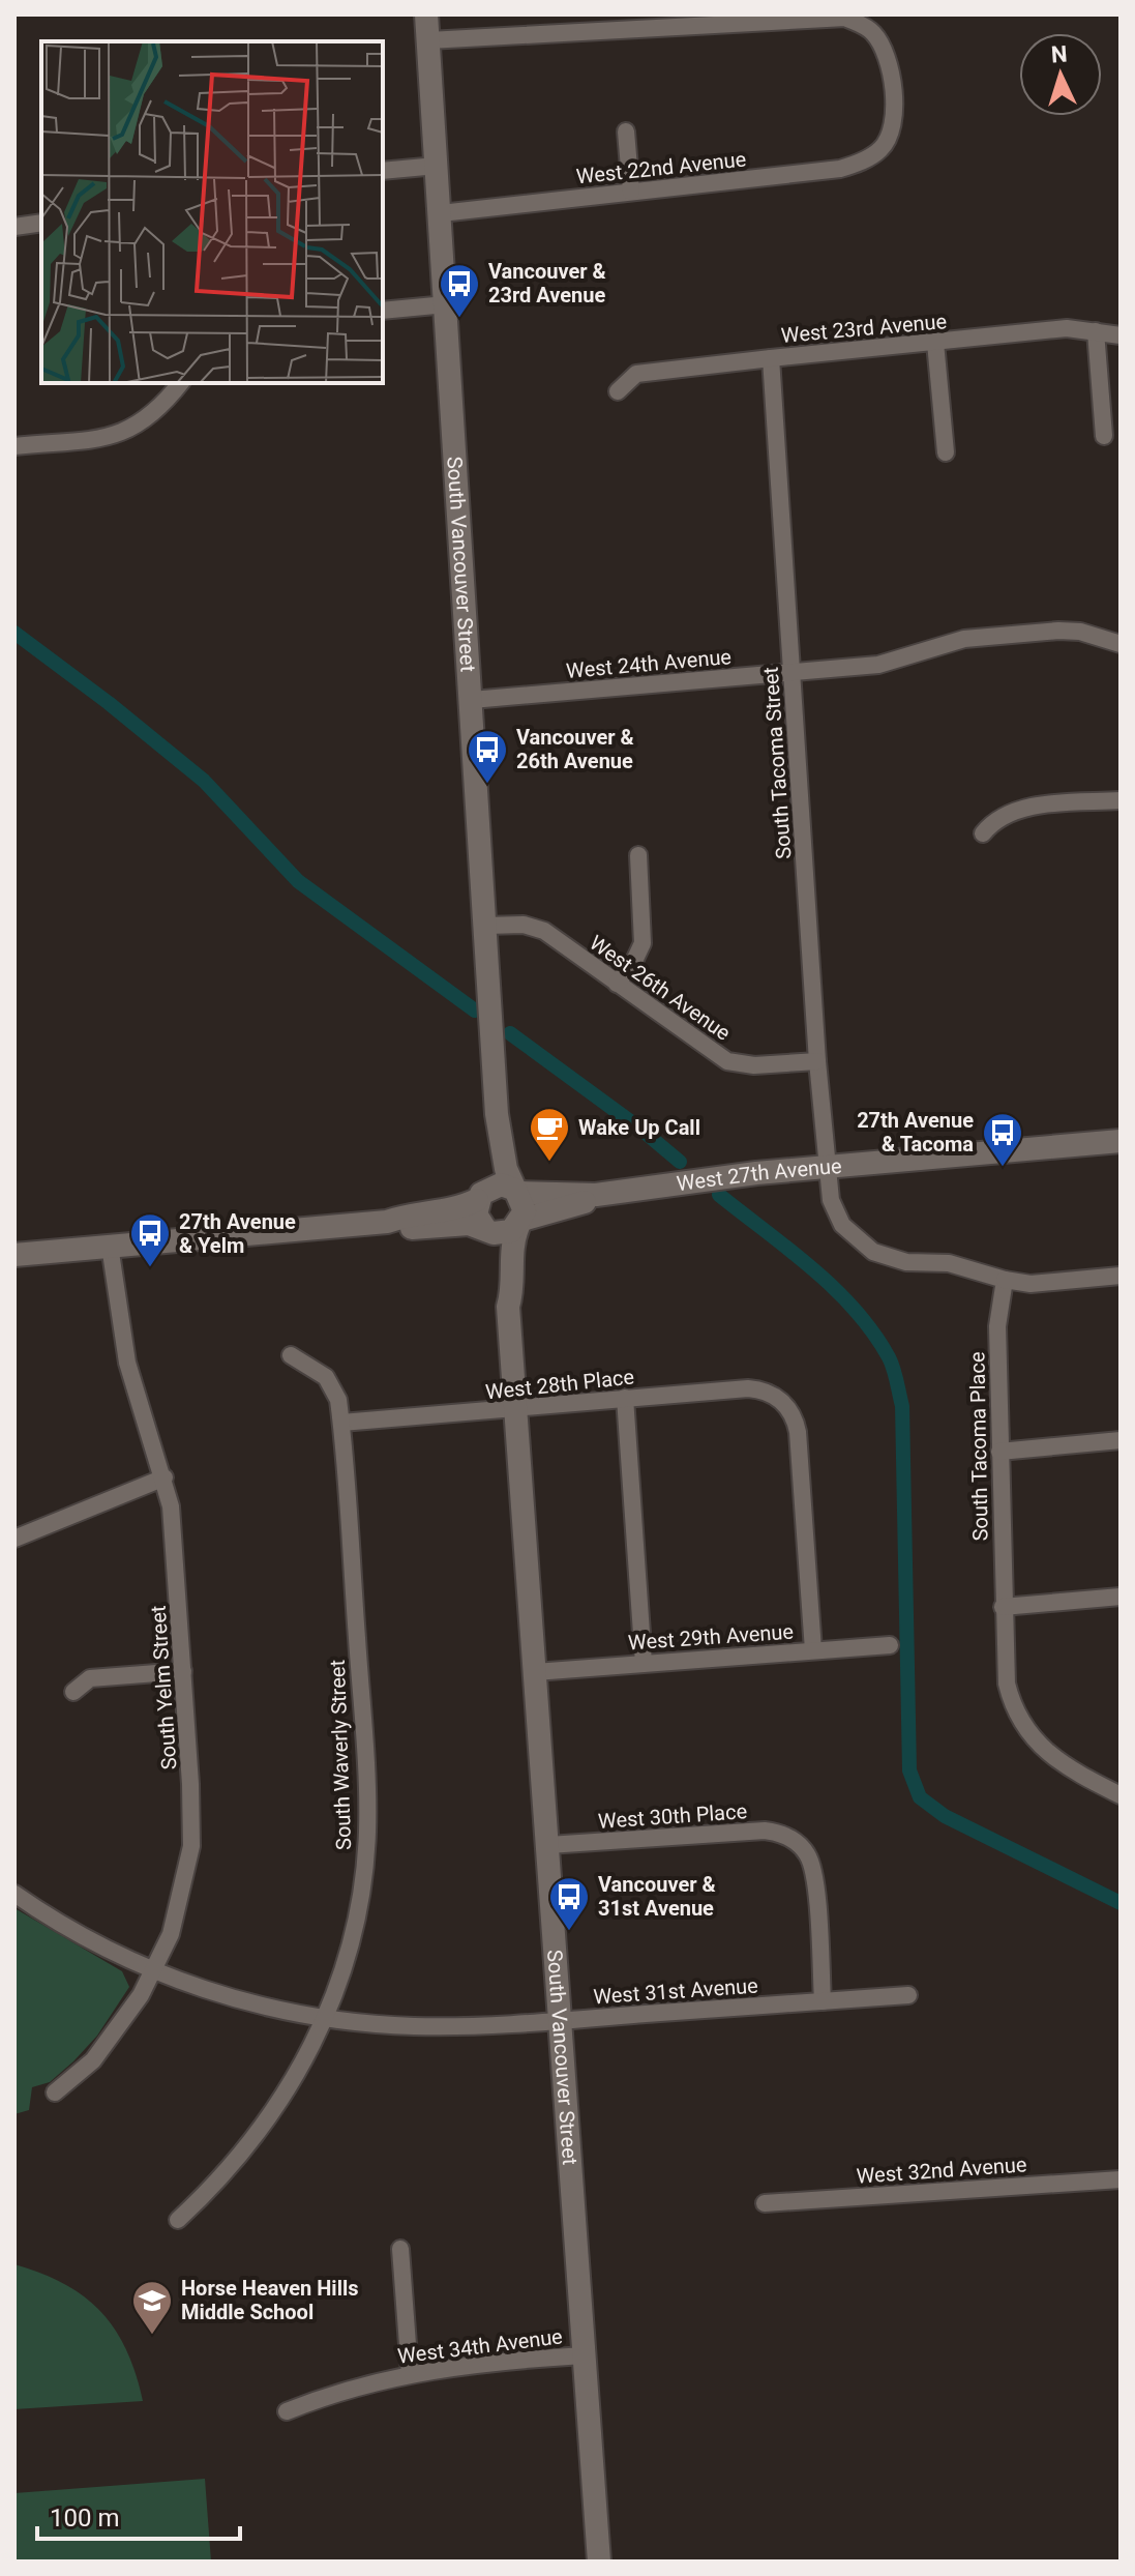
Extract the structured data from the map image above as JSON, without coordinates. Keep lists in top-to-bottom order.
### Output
{
  "streets": {
    "street": [
      "West 22nd Avenue",
      "West 23rd Avenue",
      "South Vancouver Street",
      "West 24th Avenue",
      "South Tacoma Street",
      "West 26th Avenue",
      "West 27th Avenue",
      "West 28th Place",
      "South Tacoma Place",
      "West 29th Avenue",
      "South Yelm Street",
      "South Waverly Street",
      "West 30th Place",
      "West 31st Avenue",
      "West 32nd Avenue",
      "West 34th Avenue"
    ]
  },
  "crossings": [
    ["West 22nd Avenue", "South Vancouver Street"],
    ["West 23rd Avenue", "South Tacoma Street"],
    ["South Vancouver Street", "West 24th Avenue"],
    ["South Vancouver Street", "West 26th Avenue"],
    ["South Vancouver Street", "West 27th Avenue"],
    ["South Vancouver Street", "West 28th Place"],
    ["South Vancouver Street", "West 29th Avenue"],
    ["South Vancouver Street", "West 30th Place"],
    ["South Vancouver Street", "West 31st Avenue"],
    ["South Vancouver Street", "West 34th Avenue"],
    ["West 24th Avenue", "South Tacoma Street"],
    ["South Tacoma Street", "West 26th Avenue"],
    ["South Tacoma Street", "West 27th Avenue"],
    ["West 27th Avenue", "South Yelm Street"],
    ["West 28th Place", "West 29th Avenue"],
    ["West 28th Place", "South Waverly Street"],
    ["South Yelm Street", "West 31st Avenue"],
    ["South Waverly Street", "West 31st Avenue"],
    ["West 30th Place", "West 31st Avenue"]
  ],
  "places": {
    "bus stop": [
      "Vancouver & 23rd Avenue",
      "Vancouver & 26th Avenue",
      "27th Avenue & Tacoma",
      "27th Avenue & Yelm",
      "Vancouver & 31st Avenue"
    ],
    "cafe": ["Wake Up Call"],
    "school or university": ["Horse Heaven Hills Middle School"]
  },
  "scale_bar": "100 m",
  "north": "top"
}
